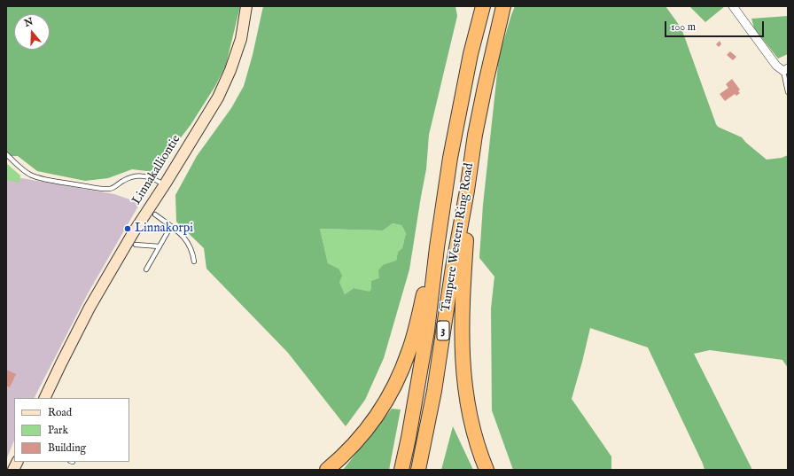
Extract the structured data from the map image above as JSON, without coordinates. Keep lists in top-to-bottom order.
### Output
{
  "streets": {
    "highway": ["Tampere Western Ring Road", "3"],
    "main road": ["Linnakalliontie"]
  },
  "places": ["Linnakorpi"],
  "legend": ["Road", "Park", "Building"],
  "scale_bar": "100 m",
  "north": "top"
}
